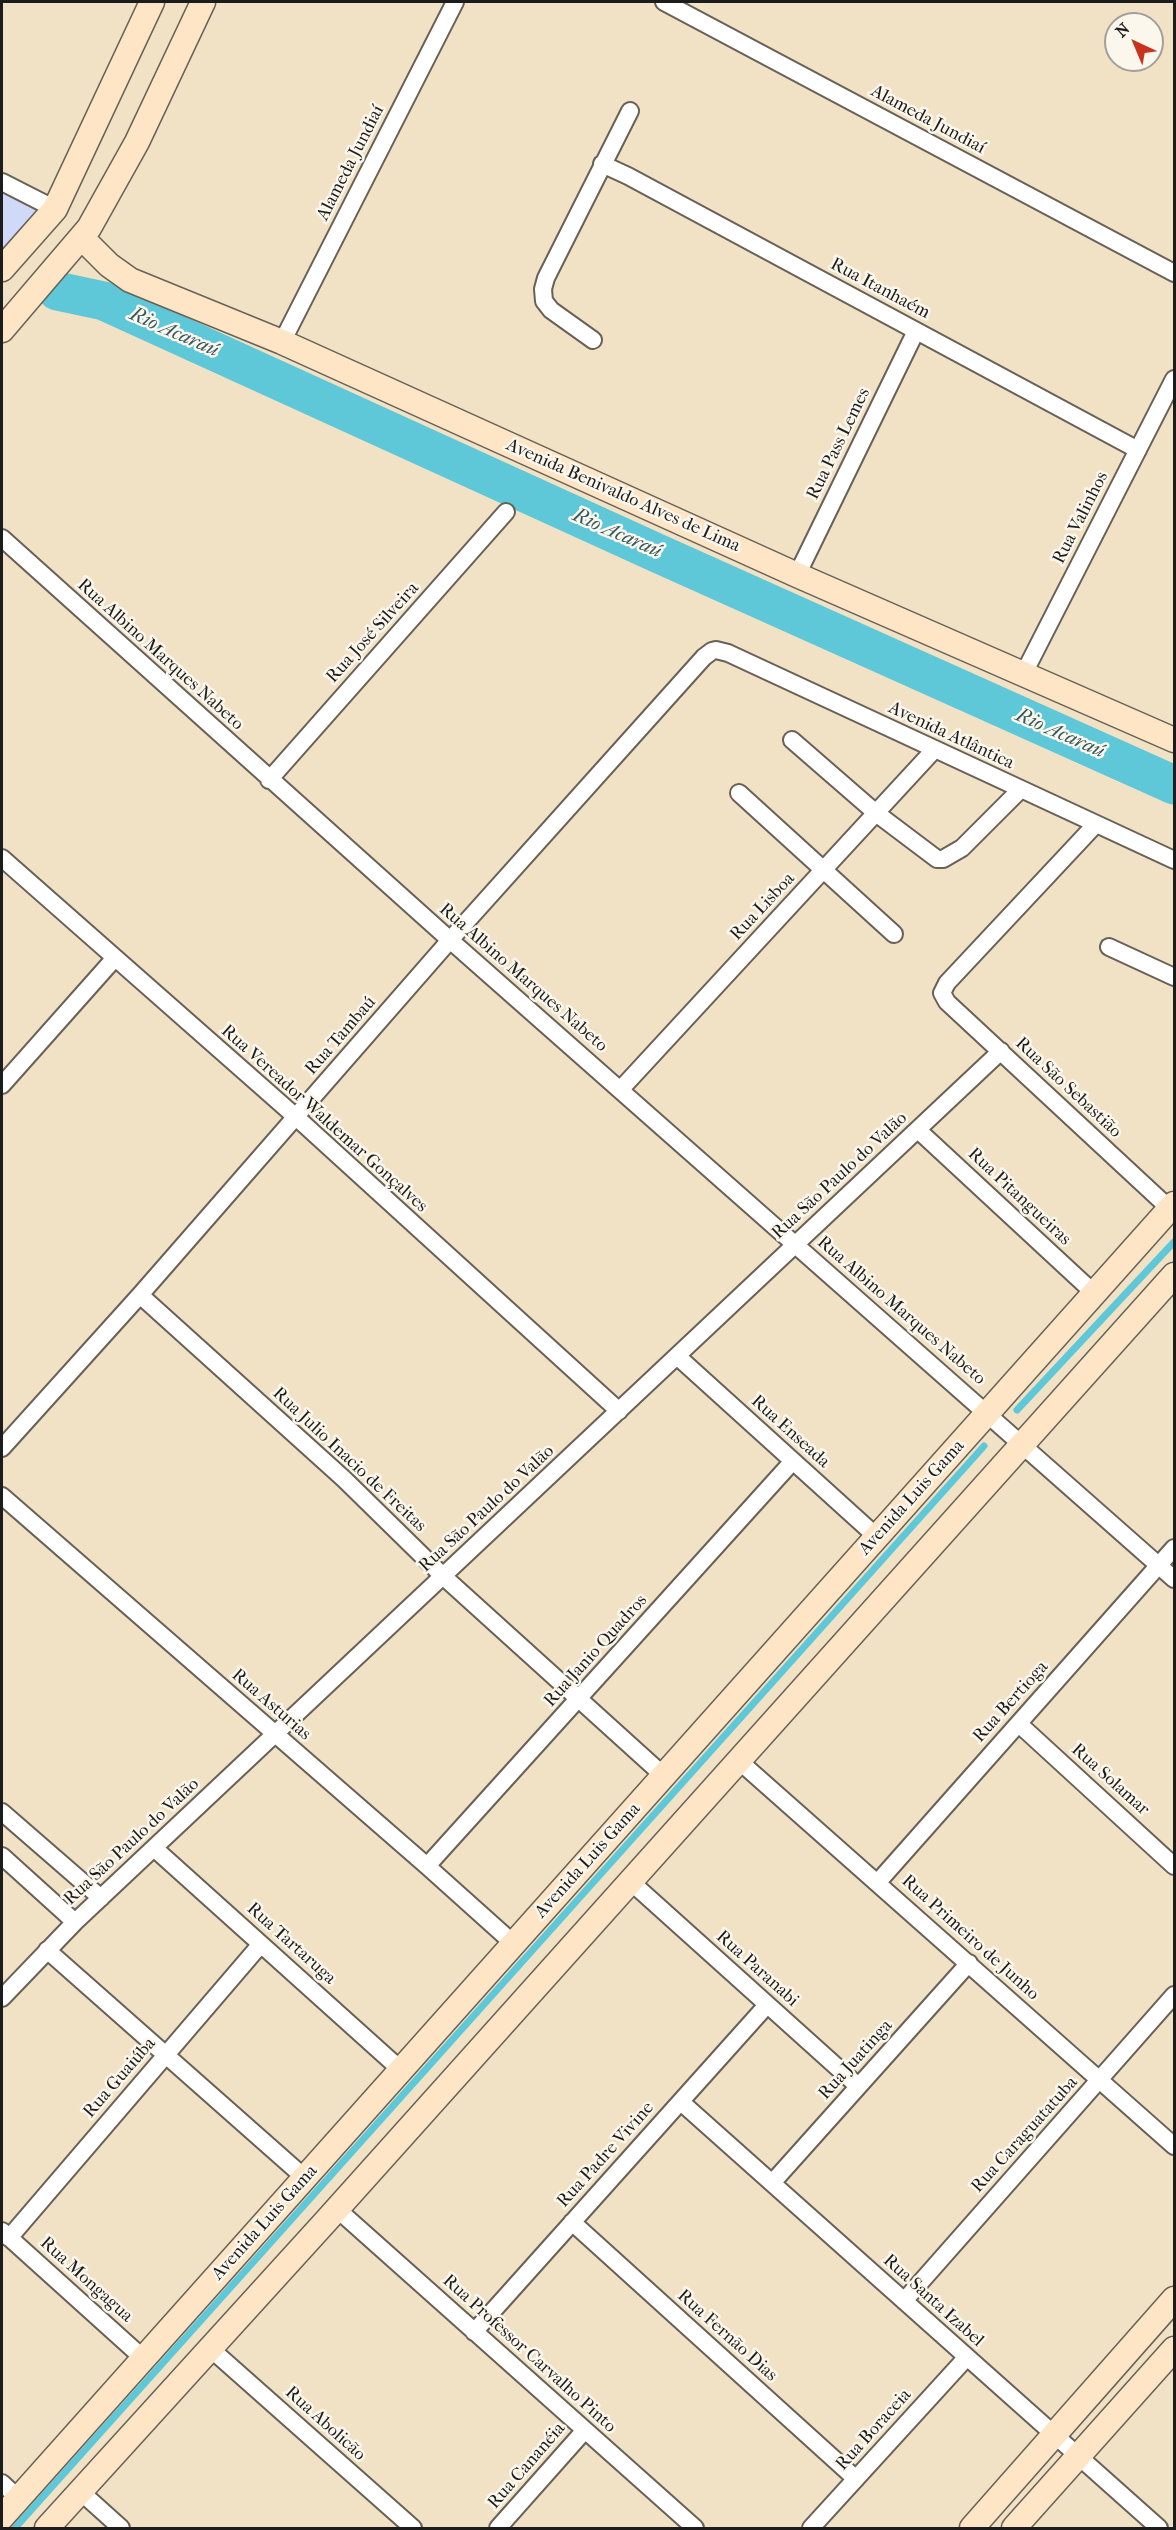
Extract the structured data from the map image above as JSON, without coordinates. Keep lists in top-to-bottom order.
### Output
{
  "streets": {
    "street": [
      "Alameda Jundiaí",
      "Rua Itanhaém",
      "Rua Pass Lemes",
      "Avenida Benivaldo Alves de Lima",
      "Rua Valinhos",
      "Rua José Silveira",
      "Rua Albino Marques Nabeto",
      "Avenida Atlântica",
      "Rua Lisboa",
      "Rua Tambaú",
      "Rua São Sebastião",
      "Rua Vereador Waldemar Gonçalves",
      "Rua São Paulo do Valão",
      "Rua Pitangueiras",
      "Rua Enseada",
      "Rua Julio Inacio de Freitas",
      "Avenida Luis Gama",
      "Rua Janio Quadros",
      "Rua Bertioga",
      "Rua Asturias",
      "Rua Solamar",
      "Rua Primeiro de Junho",
      "Rua Tartaruga",
      "Rua Paranabi",
      "Rua Juatinga",
      "Rua Guaiúba",
      "Rua Caraguatatuba",
      "Rua Padre Vivine",
      "Rua Mongagua",
      "Rua Santa Izabel",
      "Rua Fernão Dias",
      "Rua Professor Carvalho Pinto",
      "Rua Abolicão",
      "Rua Boraceia",
      "Rua Cananéia"
    ]
  },
  "crossings": [
    ["Alameda Jundiaí", "Avenida Benivaldo Alves de Lima"],
    ["Rua Itanhaém", "Rua Pass Lemes"],
    ["Rua Itanhaém", "Rua Valinhos"],
    ["Rua Pass Lemes", "Avenida Benivaldo Alves de Lima"],
    ["Avenida Benivaldo Alves de Lima", "Rua Valinhos"],
    ["Rua José Silveira", "Rua Albino Marques Nabeto"],
    ["Rua Albino Marques Nabeto", "Rua Lisboa"],
    ["Rua Albino Marques Nabeto", "Rua Tambaú"],
    ["Rua Albino Marques Nabeto", "Rua São Paulo do Valão"],
    ["Rua Albino Marques Nabeto", "Avenida Luis Gama"],
    ["Rua Albino Marques Nabeto", "Rua Bertioga"],
    ["Avenida Atlântica", "Rua Lisboa"],
    ["Avenida Atlântica", "Rua Tambaú"],
    ["Avenida Atlântica", "Rua São Sebastião"],
    ["Rua Tambaú", "Rua Vereador Waldemar Gonçalves"],
    ["Rua Tambaú", "Rua Julio Inacio de Freitas"],
    ["Rua São Sebastião", "Rua São Paulo do Valão"],
    ["Rua São Sebastião", "Avenida Luis Gama"],
    ["Rua Vereador Waldemar Gonçalves", "Rua São Paulo do Valão"],
    ["Rua São Paulo do Valão", "Rua Pitangueiras"],
    ["Rua São Paulo do Valão", "Rua Enseada"],
    ["Rua São Paulo do Valão", "Rua Julio Inacio de Freitas"],
    ["Rua São Paulo do Valão", "Rua Asturias"],
    ["Rua São Paulo do Valão", "Rua Tartaruga"],
    ["Rua Pitangueiras", "Avenida Luis Gama"],
    ["Rua Enseada", "Avenida Luis Gama"],
    ["Rua Enseada", "Rua Janio Quadros"],
    ["Rua Julio Inacio de Freitas", "Avenida Luis Gama"],
    ["Rua Julio Inacio de Freitas", "Rua Janio Quadros"],
    ["Avenida Luis Gama", "Rua Asturias"],
    ["Avenida Luis Gama", "Rua Tartaruga"],
    ["Avenida Luis Gama", "Rua Mongagua"],
    ["Rua Janio Quadros", "Rua Asturias"],
    ["Rua Bertioga", "Rua Solamar"],
    ["Rua Bertioga", "Rua Primeiro de Junho"],
    ["Rua Primeiro de Junho", "Rua Juatinga"],
    ["Rua Primeiro de Junho", "Rua Caraguatatuba"],
    ["Rua Tartaruga", "Rua Guaiúba"],
    ["Rua Paranabi", "Rua Juatinga"],
    ["Rua Paranabi", "Rua Padre Vivine"],
    ["Rua Juatinga", "Rua Santa Izabel"],
    ["Rua Guaiúba", "Rua Mongagua"],
    ["Rua Caraguatatuba", "Rua Santa Izabel"],
    ["Rua Padre Vivine", "Rua Santa Izabel"],
    ["Rua Padre Vivine", "Rua Fernão Dias"],
    ["Rua Padre Vivine", "Rua Professor Carvalho Pinto"],
    ["Rua Santa Izabel", "Rua Boraceia"],
    ["Rua Fernão Dias", "Rua Boraceia"],
    ["Rua Professor Carvalho Pinto", "Rua Cananéia"]
  ],
  "water": ["Rio Acaraú"],
  "north": "top left"
}
